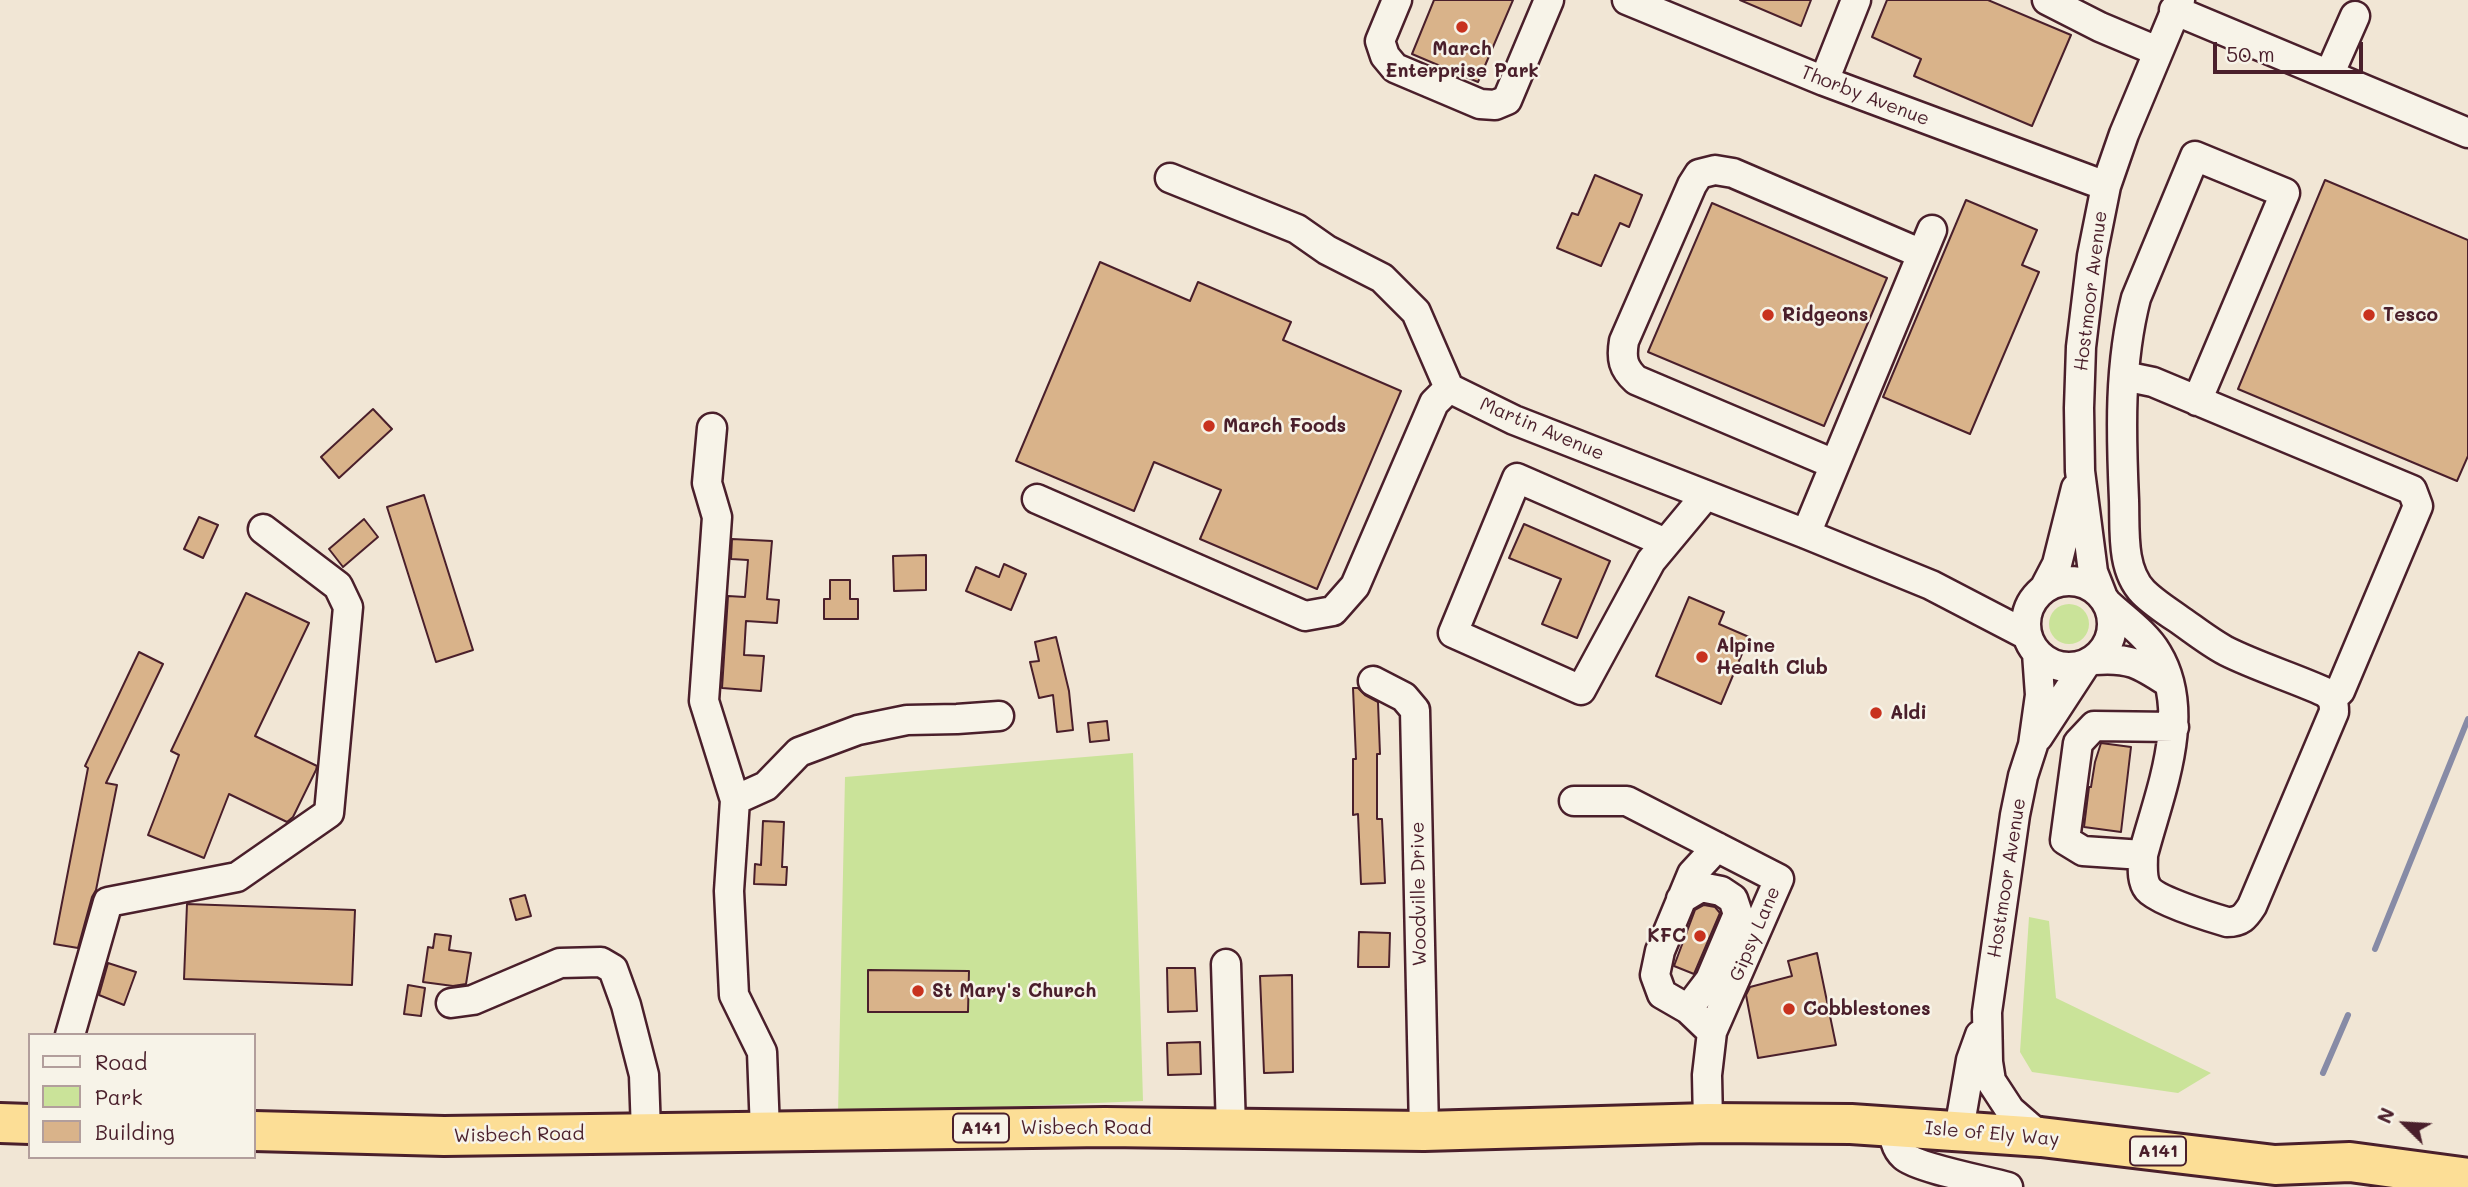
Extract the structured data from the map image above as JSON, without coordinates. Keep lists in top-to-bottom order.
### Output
{
  "streets": {
    "highway": ["A141", "Wisbech Road", "Isle of Ely Way"],
    "street": [
      "Thorby Avenue",
      "Hostmoor Avenue",
      "Martin Avenue",
      "Woodville Drive",
      "Gipsy Lane"
    ]
  },
  "crossings": [
    ["Thorby Avenue", "Hostmoor Avenue"],
    ["Hostmoor Avenue", "Martin Avenue"],
    ["Hostmoor Avenue", "Isle of Ely Way"],
    ["Woodville Drive", "Wisbech Road"],
    ["Gipsy Lane", "Wisbech Road"],
    ["Gipsy Lane", "Isle of Ely Way"],
    ["Wisbech Road", "Isle of Ely Way"]
  ],
  "places": [
    "March Enterprise Park",
    "Ridgeons",
    "Tesco",
    "March Foods",
    "Alpine Health Club",
    "Aldi",
    "KFC",
    "St Mary's Church",
    "Cobblestones"
  ],
  "legend": ["Road", "Park", "Building"],
  "scale_bar": "50 m",
  "north": "top left"
}
